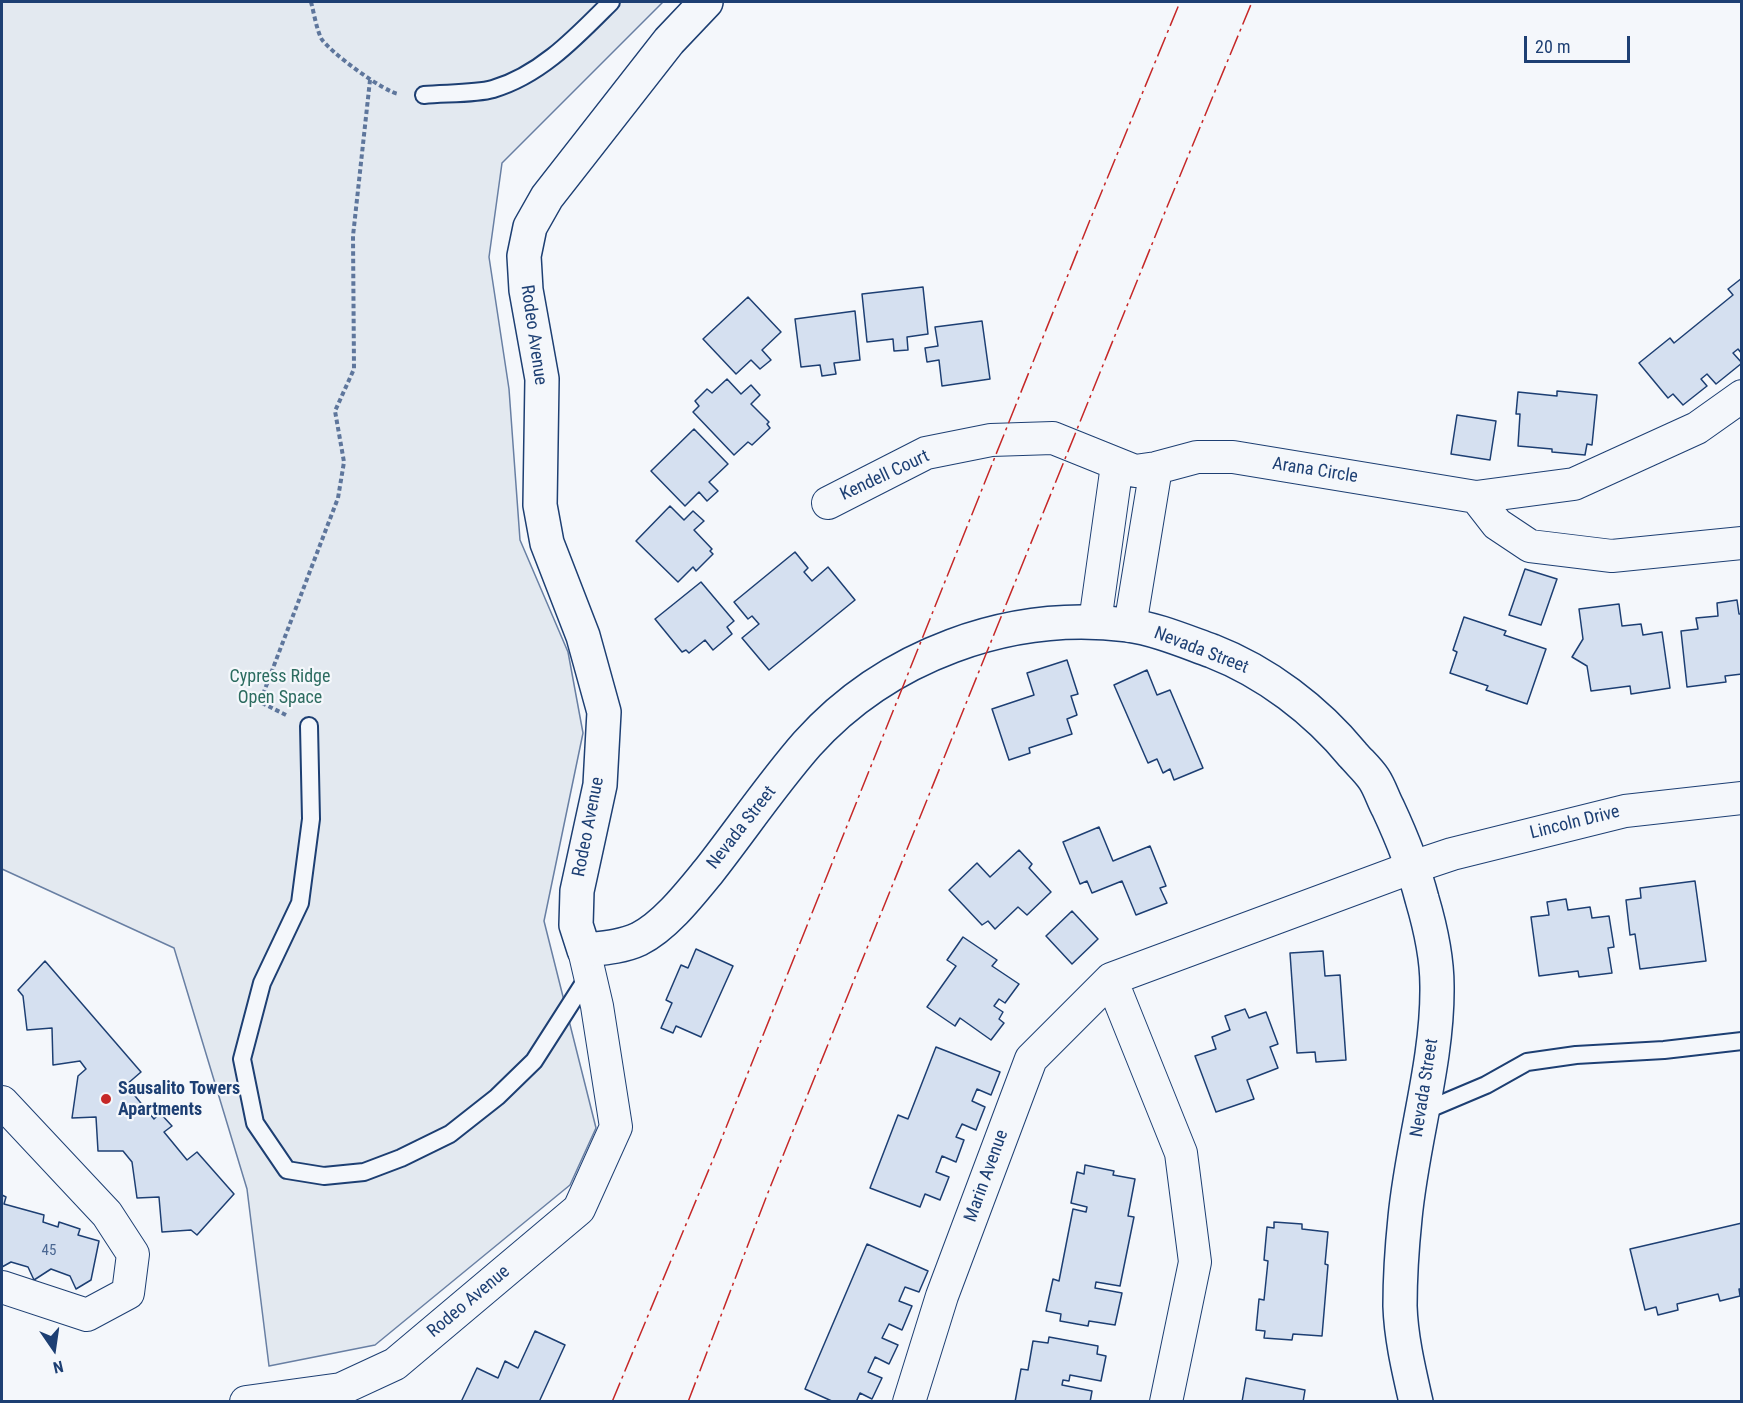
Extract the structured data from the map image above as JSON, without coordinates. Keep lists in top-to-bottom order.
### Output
{
  "streets": {
    "street": [
      "Rodeo Avenue",
      "Arana Circle",
      "Kendell Court",
      "Nevada Street",
      "Lincoln Drive",
      "Marin Avenue"
    ]
  },
  "crossings": [
    ["Rodeo Avenue", "Nevada Street"],
    ["Arana Circle", "Kendell Court"],
    ["Nevada Street", "Lincoln Drive"],
    ["Nevada Street", "Marin Avenue"],
    ["Lincoln Drive", "Marin Avenue"]
  ],
  "parks": ["Cypress Ridge Open Space"],
  "places": ["Sausalito Towers Apartments"],
  "house_numbers": ["45"],
  "scale_bar": "20 m",
  "north": "bottom"
}
